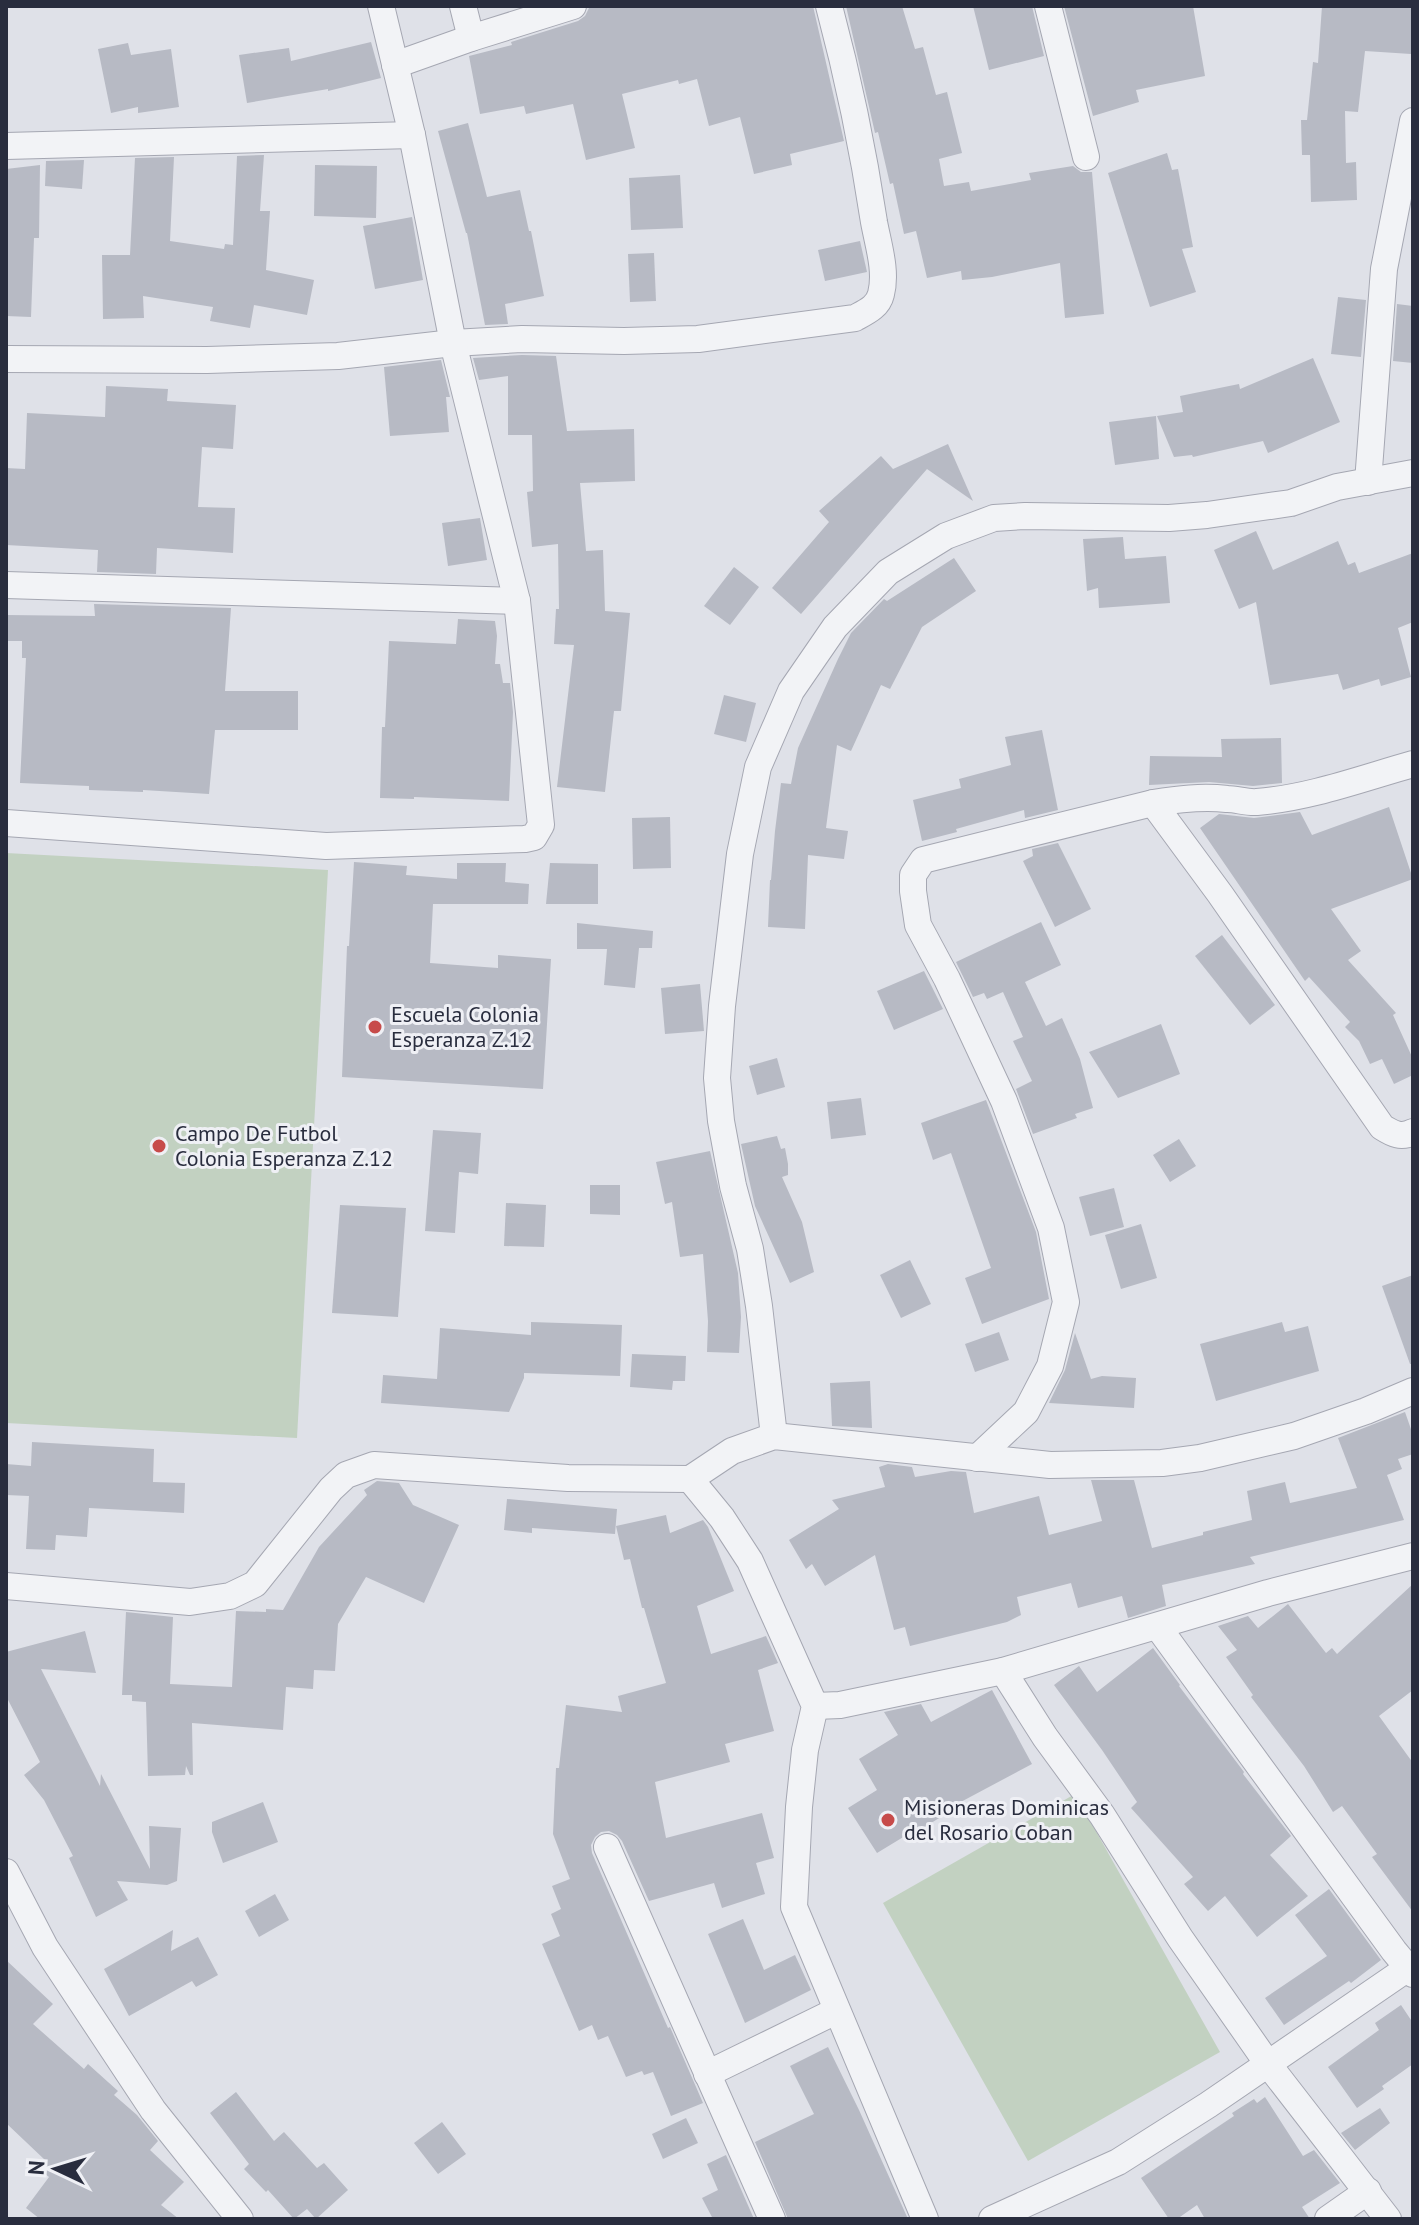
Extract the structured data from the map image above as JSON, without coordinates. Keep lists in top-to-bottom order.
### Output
{
  "places": ["Escuela Colonia Esperanza Z.12", "Campo De Futbol Colonia Esperanza Z.12", "Misioneras Dominicas del Rosario Coban"],
  "north": "left"
}
